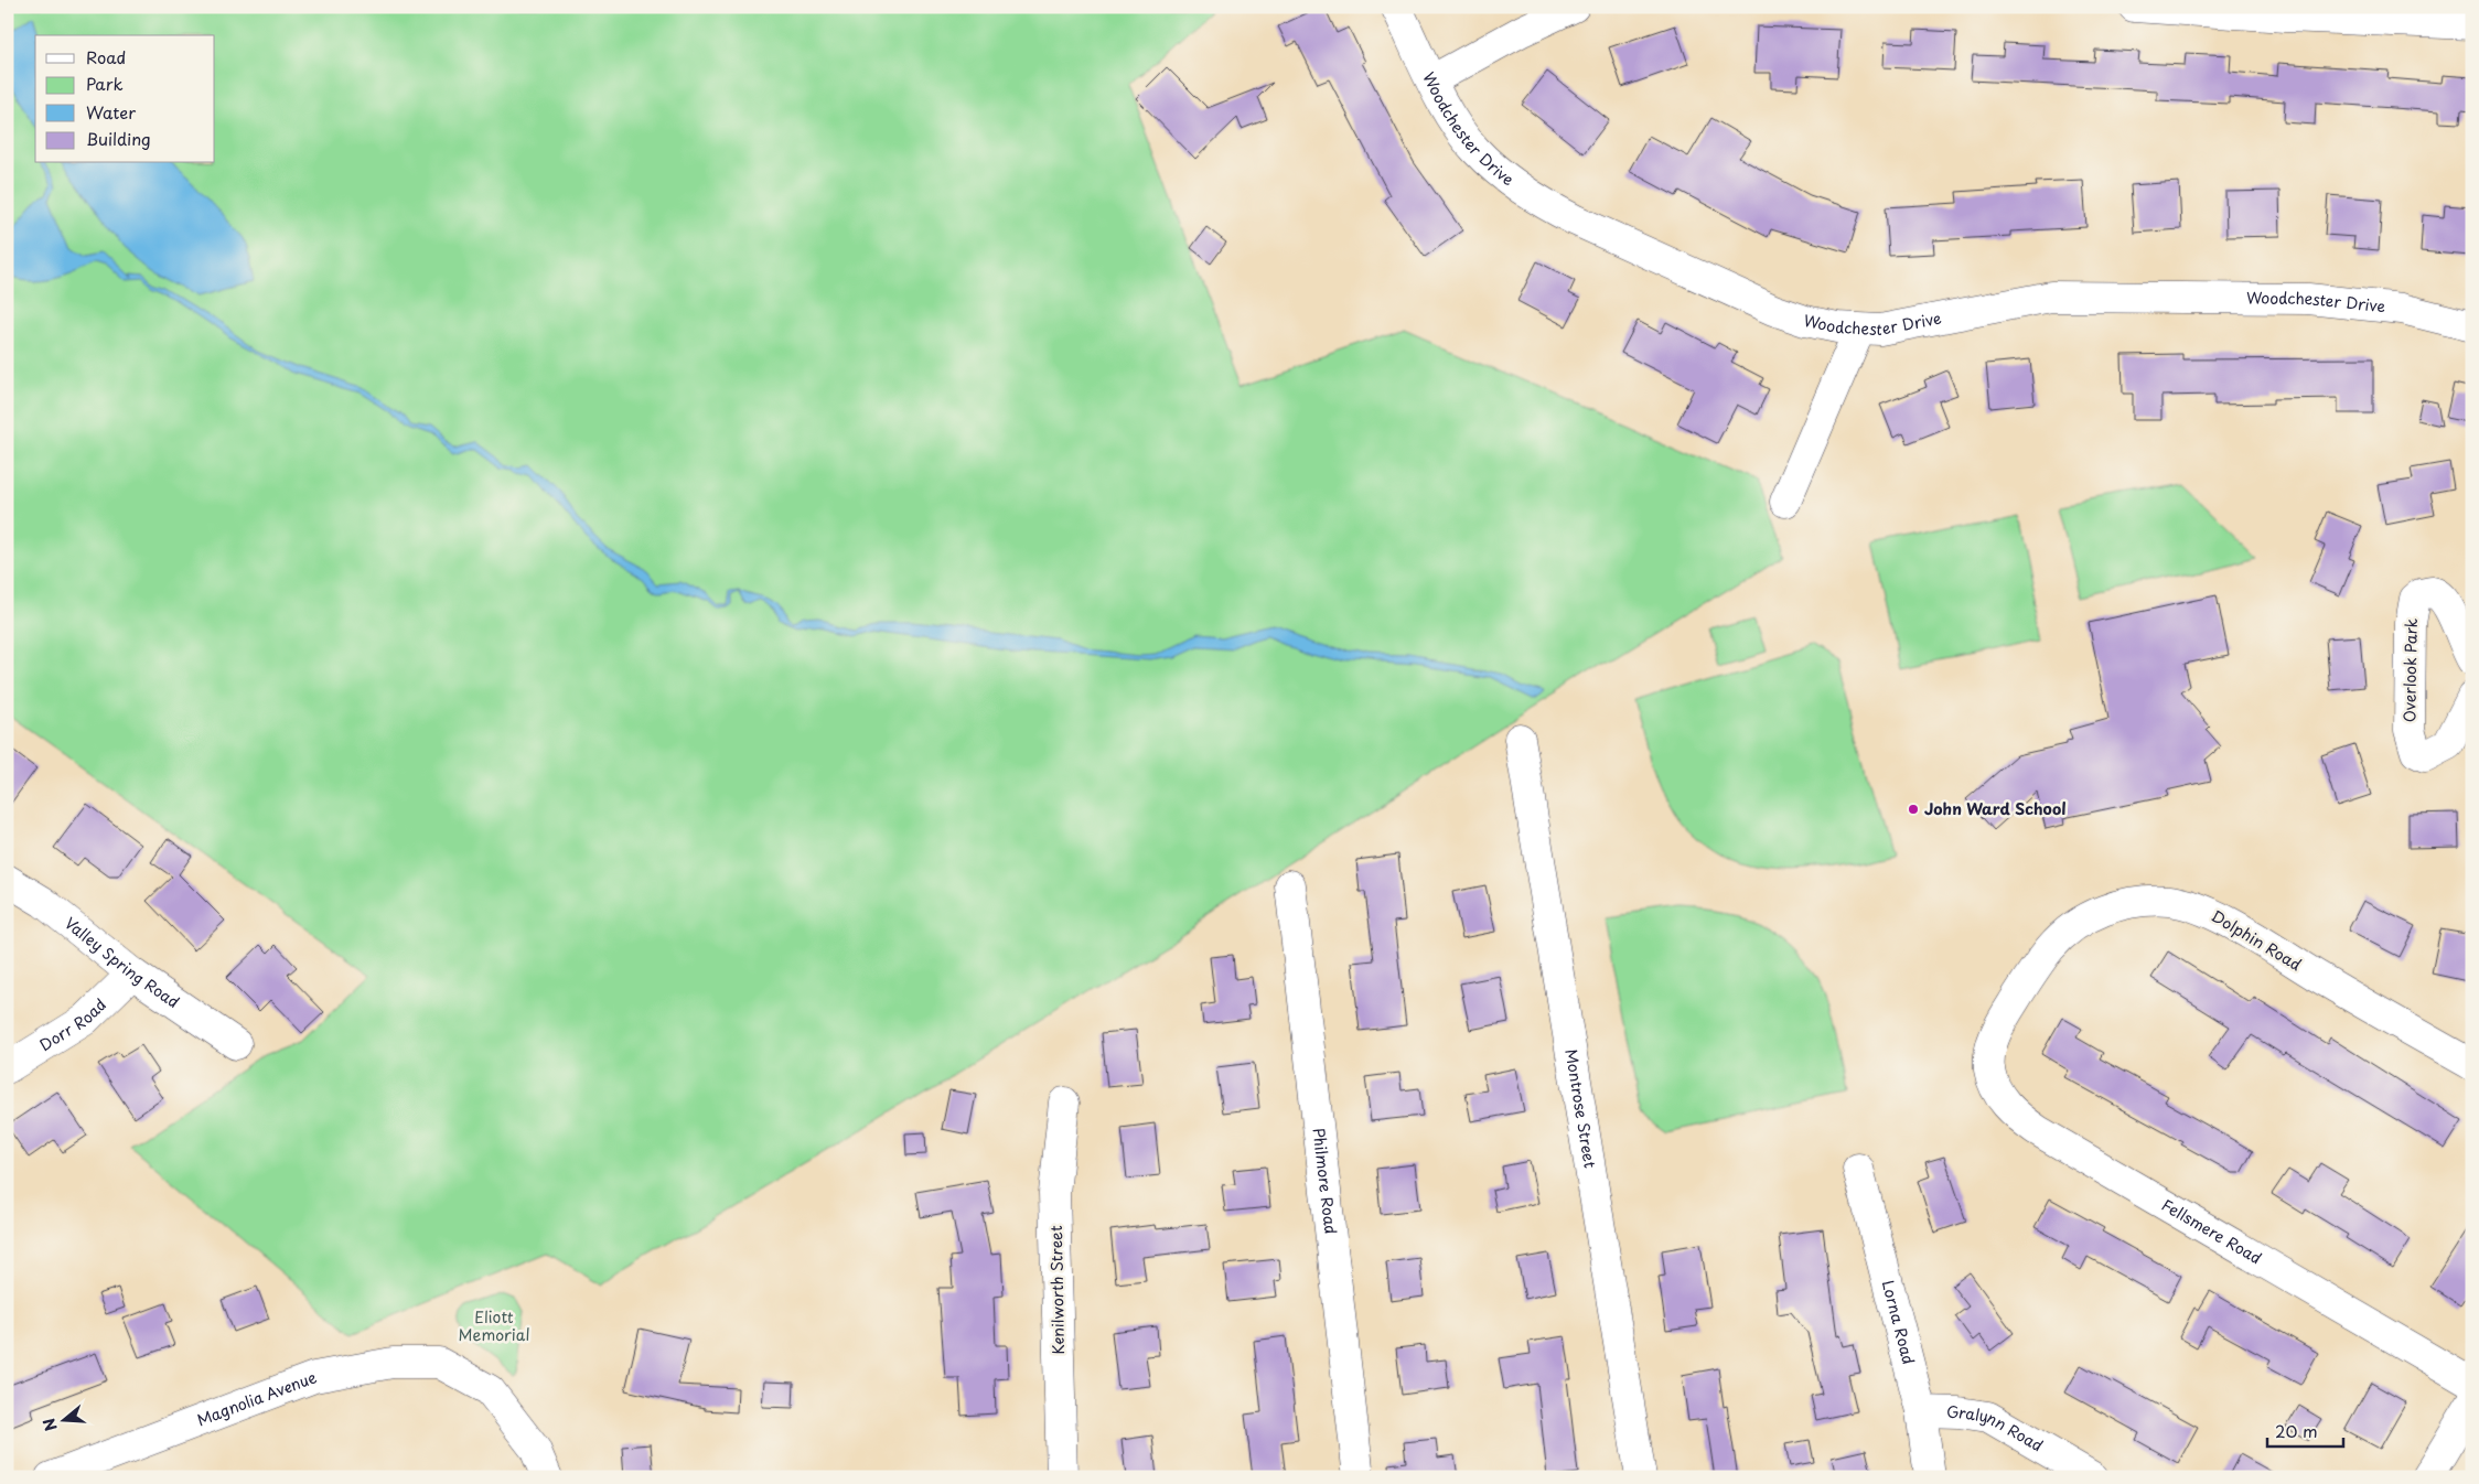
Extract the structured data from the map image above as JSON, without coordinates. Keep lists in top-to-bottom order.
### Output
{
  "streets": {
    "street": [
      "Woodchester Drive",
      "Overlook Park",
      "Dolphin Road",
      "Valley Spring Road",
      "Dorr Road",
      "Montrose Street",
      "Philmore Road",
      "Fellsmere Road",
      "Kenilworth Street",
      "Lorna Road",
      "Magnolia Avenue",
      "Gralynn Road"
    ]
  },
  "crossings": [
    ["Dolphin Road", "Fellsmere Road"],
    ["Valley Spring Road", "Dorr Road"],
    ["Lorna Road", "Gralynn Road"]
  ],
  "parks": ["Eliott Memorial"],
  "places": ["John Ward School"],
  "legend": [
    "Road",
    "Park",
    "Water",
    "Building"
  ],
  "scale_bar": "20 m",
  "north": "left"
}
